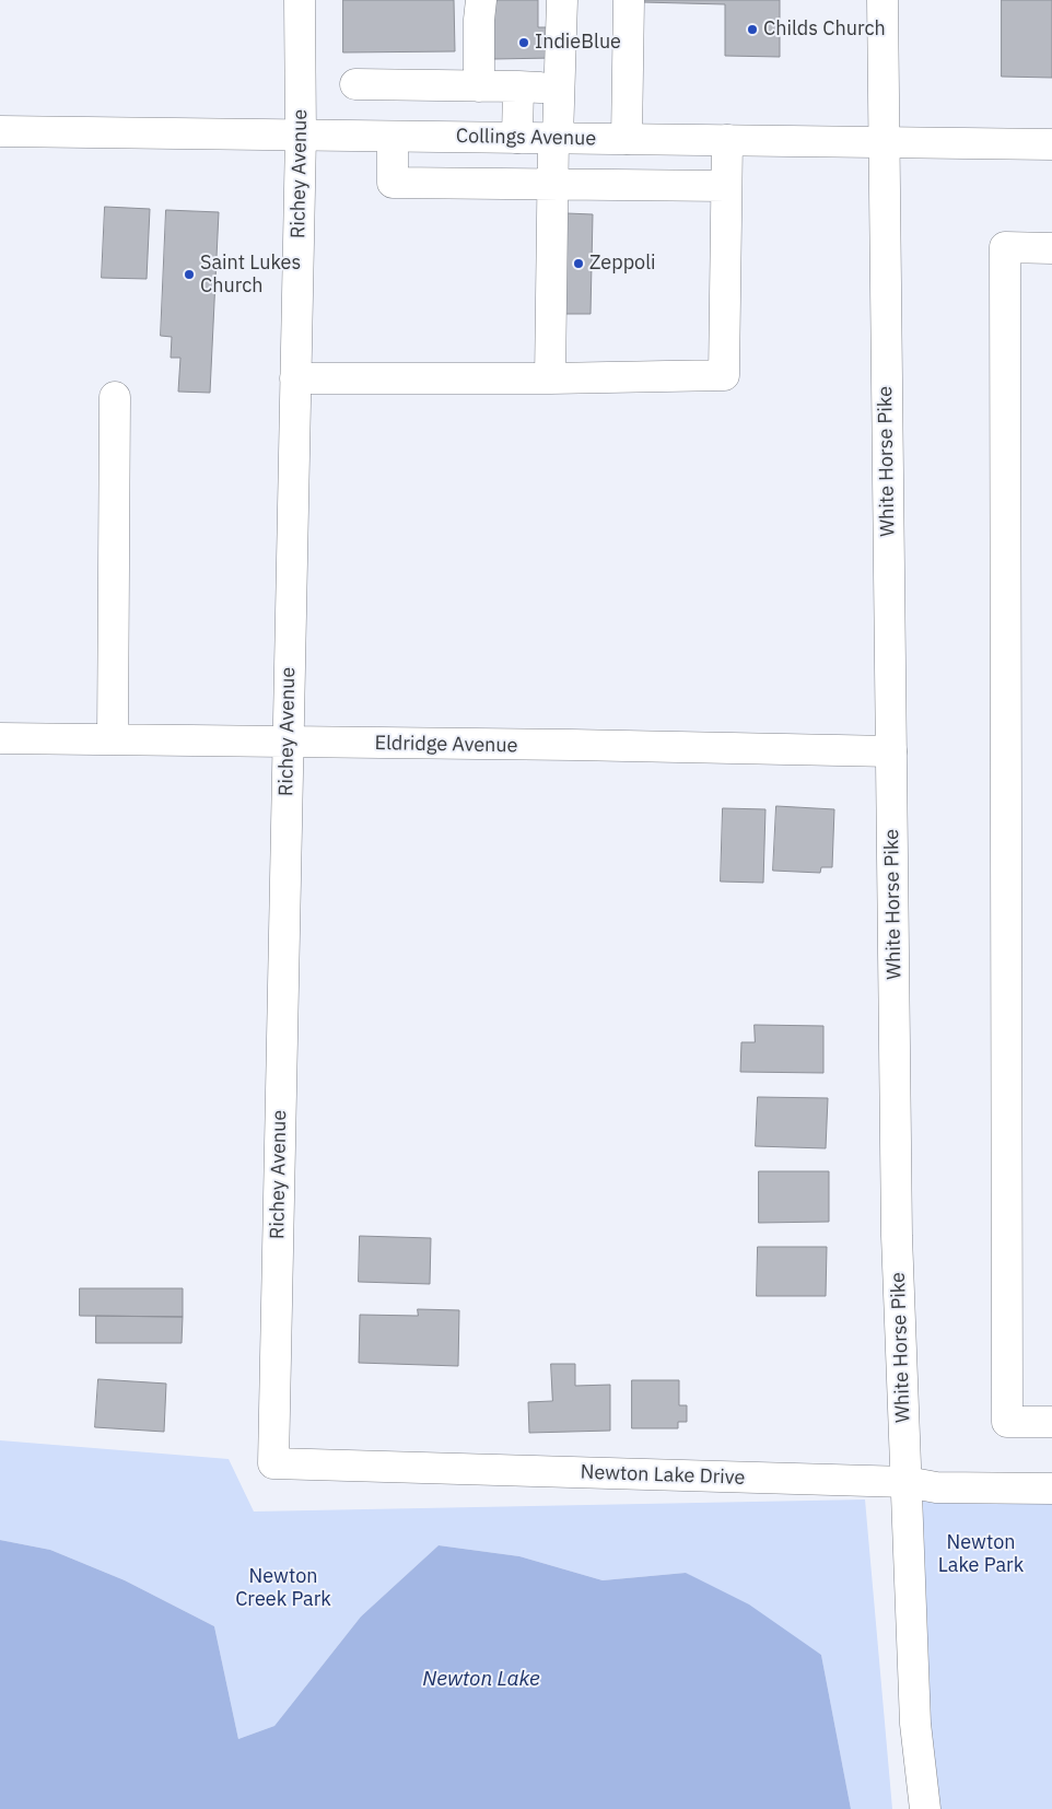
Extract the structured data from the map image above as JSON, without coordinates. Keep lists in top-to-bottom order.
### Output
{
  "streets": {
    "main road": [
      "Collings Avenue",
      "Richey Avenue",
      "White Horse Pike",
      "Eldridge Avenue",
      "Newton Lake Drive"
    ]
  },
  "crossings": [
    ["Collings Avenue", "Richey Avenue"],
    ["Collings Avenue", "White Horse Pike"],
    ["Richey Avenue", "Eldridge Avenue"],
    ["Richey Avenue", "Newton Lake Drive"],
    ["White Horse Pike", "Eldridge Avenue"],
    ["White Horse Pike", "Newton Lake Drive"]
  ],
  "water": ["Newton Lake"],
  "parks": ["Newton Lake Park", "Newton Creek Park"],
  "places": [
    "Childs Church",
    "IndieBlue",
    "Zeppoli",
    "Saint Lukes Church"
  ]
}
